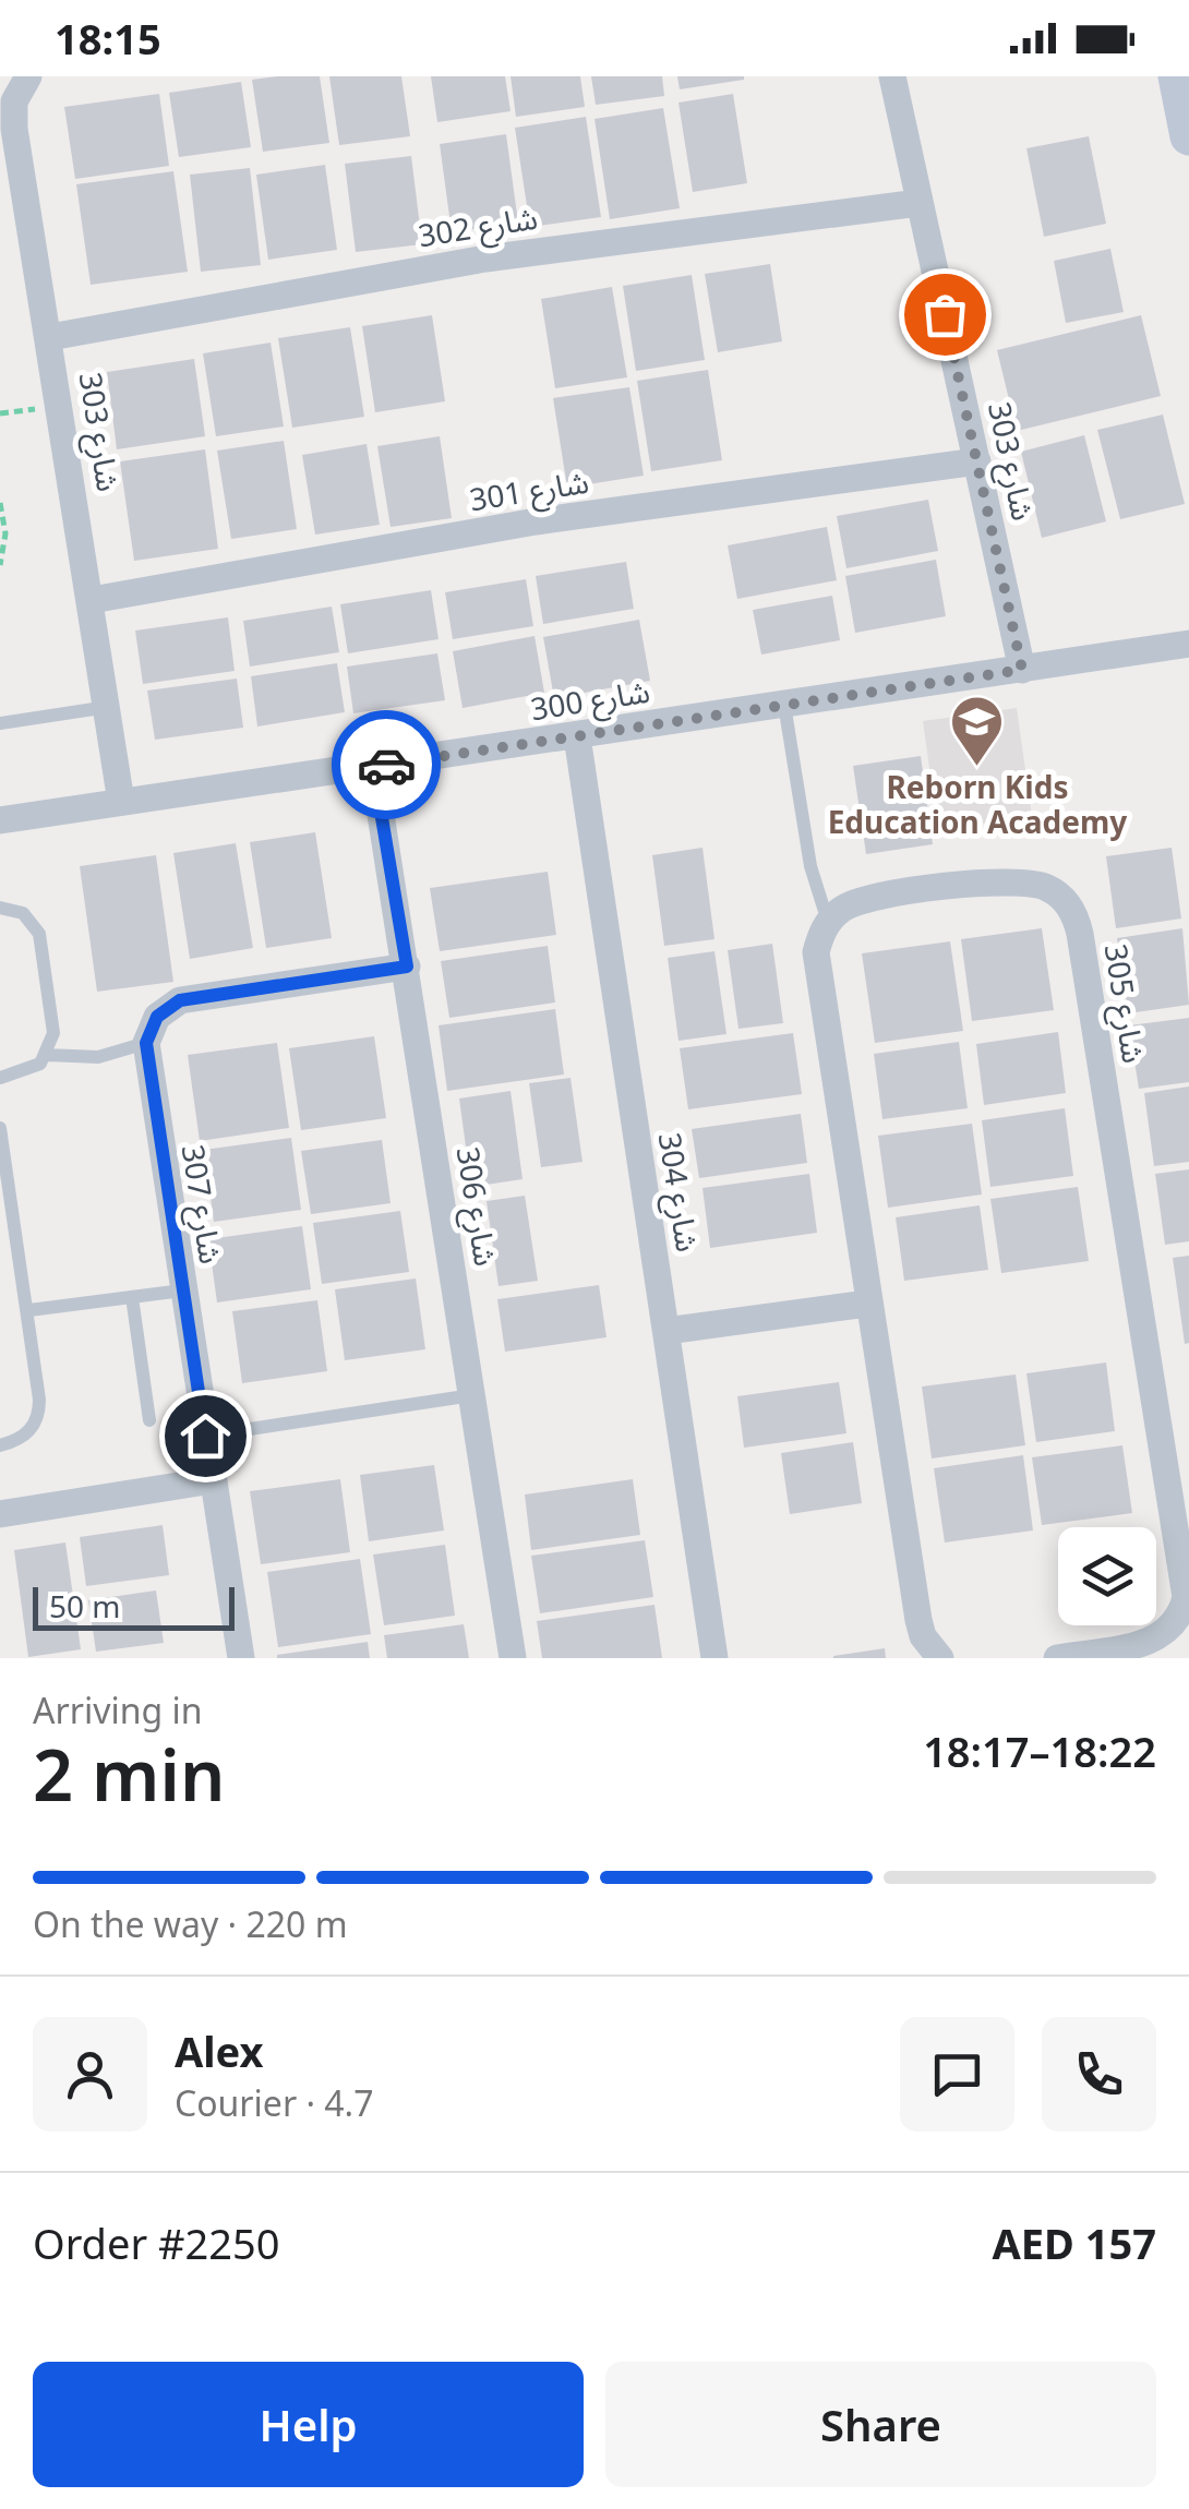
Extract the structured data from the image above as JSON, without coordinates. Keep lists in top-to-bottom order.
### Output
{
  "streets": {
    "street": [
      "شارع 302",
      "شارع 303",
      "شارع 301",
      "شارع 300",
      "شارع 305",
      "شارع 304",
      "شارع 307",
      "شارع 306"
    ]
  },
  "crossings": [
    ["شارع 302", "شارع 303"],
    ["شارع 303", "شارع 301"],
    ["شارع 303", "شارع 300"],
    ["شارع 300", "شارع 304"],
    ["شارع 300", "شارع 306"]
  ],
  "places": {
    "school or university": ["Reborn Kids Education Academy"]
  },
  "scale_bar": "50 m",
  "page": {
    "status": "18:15",
    "scale": "50 m",
    "heading": ["2 min", "Arriving in", "18:17–18:22"],
    "panel": [
      "Alex",
      "Courier · 4.7",
      "Order #2250",
      "AED 157"
    ],
    "bar": "On the way · 220 m",
    "buttons": ["Help", "Share"]
  }
}
